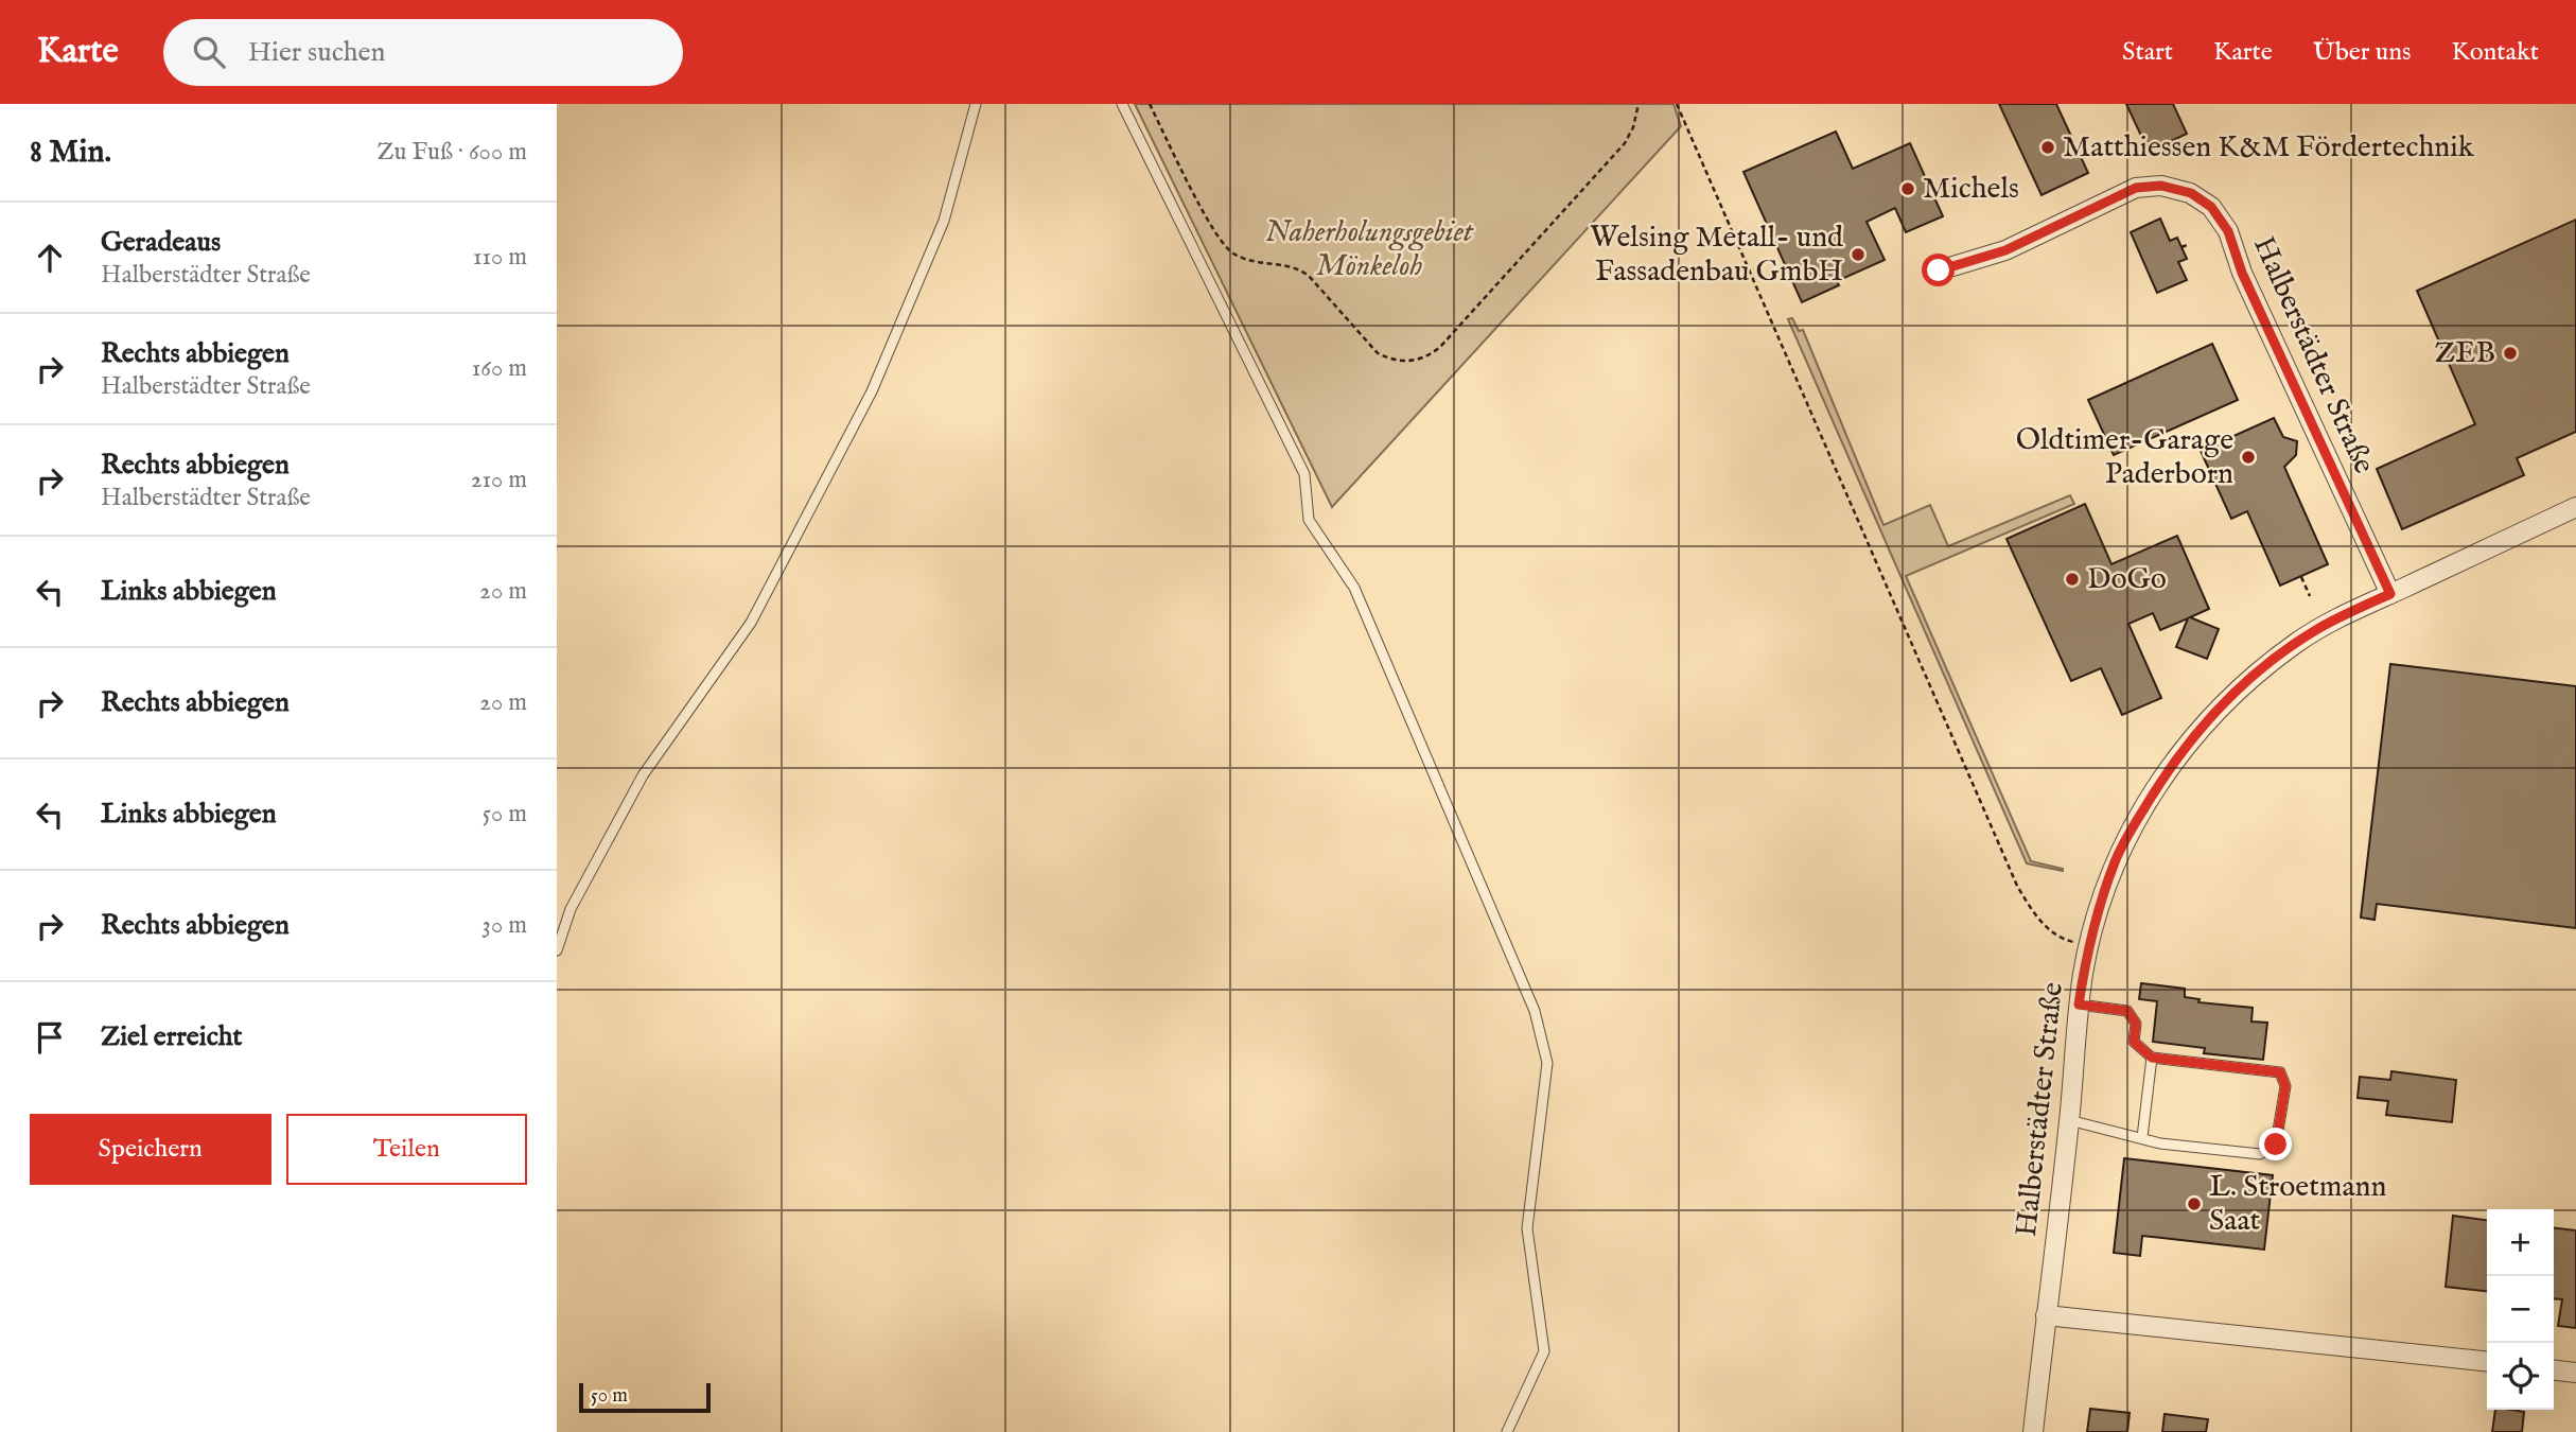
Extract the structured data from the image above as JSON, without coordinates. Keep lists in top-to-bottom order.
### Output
{
  "streets": {
    "street": ["Halberstädter Straße"]
  },
  "parks": ["Naherholungsgebiet Mönkeloh"],
  "places": [
    "Matthiessen K&M Fördertechnik",
    "Michels",
    "Welsing Metall- und Fassadenbau GmbH",
    "ZEB",
    "Oldtimer-Garage Paderborn",
    "DoGo",
    "L. Stroetmann Saat"
  ],
  "scale_bar": "50 m",
  "page": {
    "header": "Karte",
    "search": "Hier suchen",
    "nav": [
      "Start",
      "Karte",
      "Über uns",
      "Kontakt"
    ],
    "heading": ["8 Min.", "Zu Fuß · 600 m"],
    "list": [
      ["Geradeaus", "Halberstädter Straße", "110 m"],
      ["Rechts abbiegen", "Halberstädter Straße", "160 m"],
      ["Rechts abbiegen", "Halberstädter Straße", "210 m"],
      ["Links abbiegen", "20 m"],
      ["Rechts abbiegen", "20 m"],
      ["Links abbiegen", "50 m"],
      ["Rechts abbiegen", "30 m"],
      "Ziel erreicht"
    ],
    "buttons": ["Speichern", "Teilen"],
    "map_buttons": ["+", "−"],
    "scale": "50 m"
  }
}
